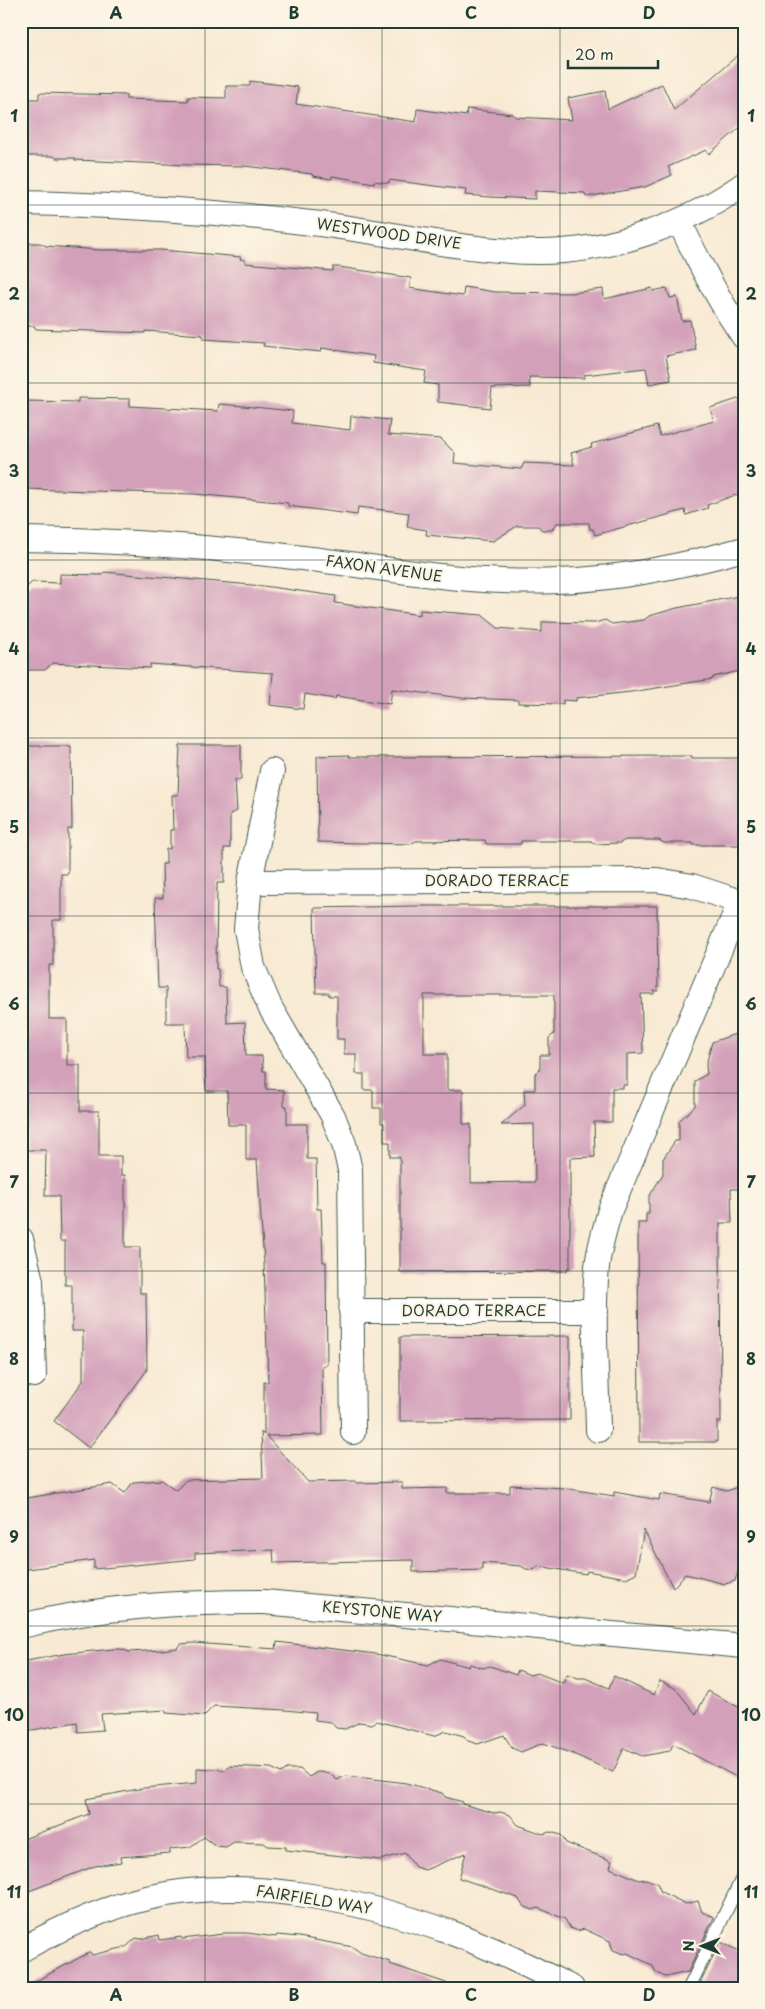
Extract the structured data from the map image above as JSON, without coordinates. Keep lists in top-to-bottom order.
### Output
{
  "streets": {
    "street": [
      "WESTWOOD DRIVE",
      "FAXON AVENUE",
      "DORADO TERRACE",
      "KEYSTONE WAY",
      "FAIRFIELD WAY"
    ]
  },
  "scale_bar": "20 m",
  "north": "left",
  "grid": {
    "columns": [
      "A",
      "B",
      "C",
      "D"
    ],
    "rows": [
      "1",
      "2",
      "3",
      "4",
      "5",
      "6",
      "7",
      "8",
      "9",
      "10",
      "11"
    ]
  }
}
